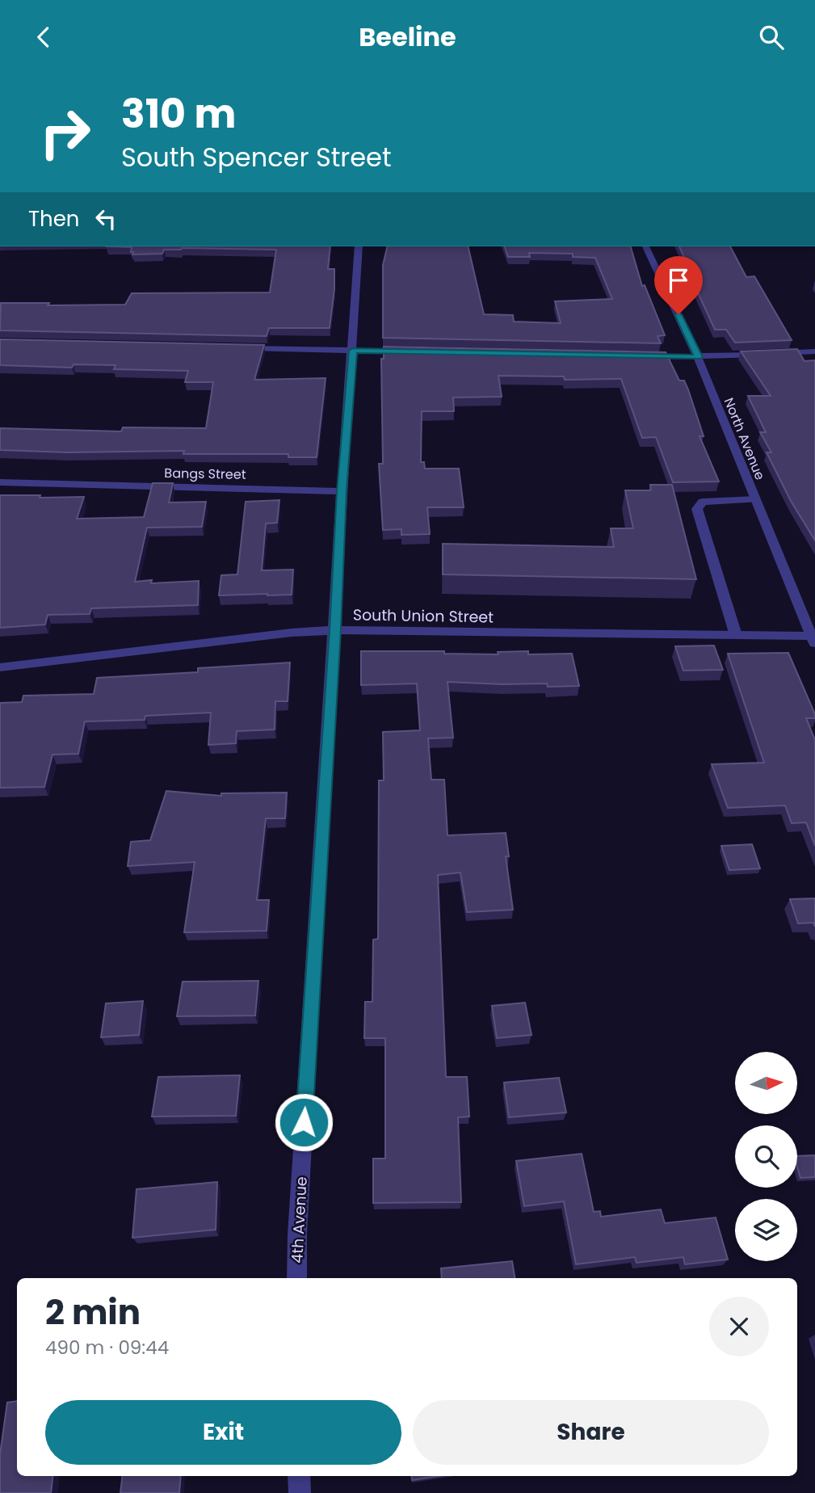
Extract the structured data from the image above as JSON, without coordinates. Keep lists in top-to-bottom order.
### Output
{
  "streets": {
    "street": [
      "North Avenue",
      "Bangs Street",
      "South Union Street",
      "4th Avenue"
    ]
  },
  "crossings": [
    ["North Avenue", "South Union Street"],
    ["Bangs Street", "4th Avenue"],
    ["South Union Street", "4th Avenue"]
  ],
  "north": "right",
  "page": {
    "header": "Beeline",
    "turn": ["310 m", "South Spencer Street"],
    "then": "Then",
    "heading": ["2 min", "490 m · 09:44"],
    "buttons": ["Exit", "Share"]
  }
}
